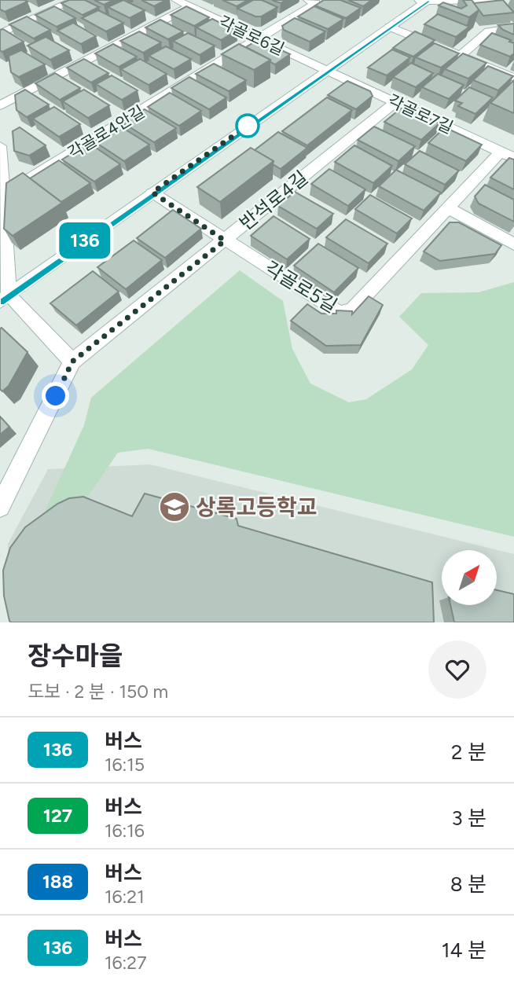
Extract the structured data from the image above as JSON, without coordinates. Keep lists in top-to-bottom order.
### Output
{
  "streets": {
    "street": [
      "각골로6길",
      "각골로7길",
      "각골로4안길",
      "반석로4길",
      "각골로5길"
    ]
  },
  "crossings": [
    ["각골로6길", "각골로7길"],
    ["각골로6길", "각골로4안길"],
    ["각골로7길", "반석로4길"],
    ["각골로7길", "각골로5길"],
    ["반석로4길", "각골로5길"]
  ],
  "places": {
    "school or university": ["상록고등학교"]
  },
  "lines": ["bus line 136"],
  "north": "top right",
  "page": {
    "on_map": "136",
    "heading": ["장수마을", "도보 · 2 분 · 150 m"],
    "list": [
      {
        "mark": "136",
        "name": "버스",
        "note": "16:15",
        "value": "2 분"
      },
      {
        "mark": "127",
        "name": "버스",
        "note": "16:16",
        "value": "3 분"
      },
      {
        "mark": "188",
        "name": "버스",
        "note": "16:21",
        "value": "8 분"
      },
      {
        "mark": "136",
        "name": "버스",
        "note": "16:27",
        "value": "14 분"
      }
    ]
  }
}
